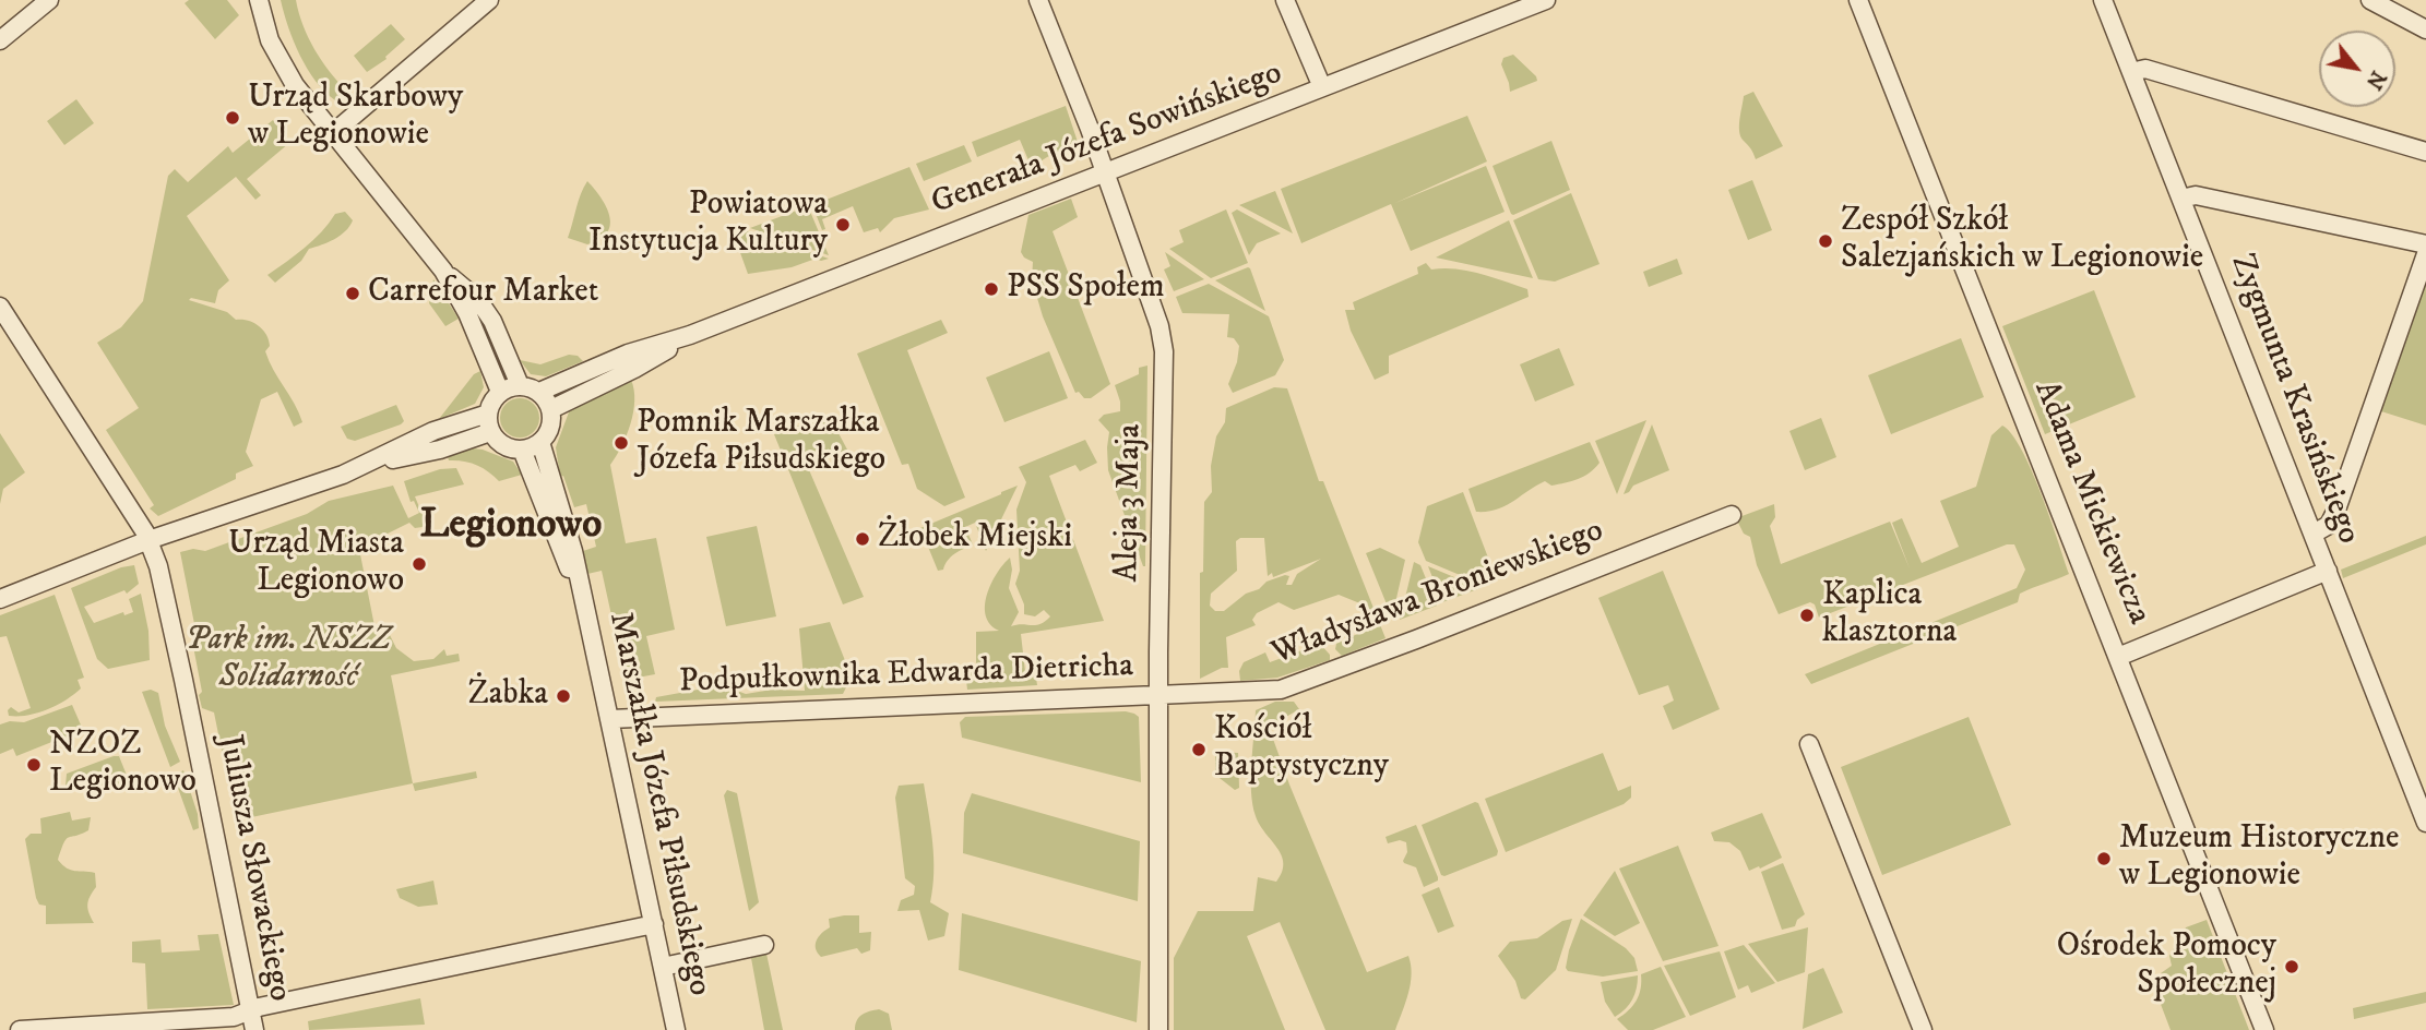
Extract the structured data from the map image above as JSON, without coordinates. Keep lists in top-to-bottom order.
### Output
{
  "streets": {
    "street": [
      "Generała Józefa Sowińskiego",
      "Zygmunta Krasińskiego",
      "Aleja 3 Maja",
      "Adama Mickiewicza",
      "Władysława Broniewskiego",
      "Podpułkownika Edwarda Dietricha",
      "Marszałka Józefa Piłsudskiego",
      "Juliusza Słowackiego"
    ]
  },
  "crossings": [
    ["Generała Józefa Sowińskiego", "Aleja 3 Maja"],
    ["Generała Józefa Sowińskiego", "Marszałka Józefa Piłsudskiego"],
    ["Aleja 3 Maja", "Władysława Broniewskiego"],
    ["Aleja 3 Maja", "Podpułkownika Edwarda Dietricha"],
    ["Władysława Broniewskiego", "Podpułkownika Edwarda Dietricha"],
    ["Podpułkownika Edwarda Dietricha", "Marszałka Józefa Piłsudskiego"]
  ],
  "districts": ["Legionowo"],
  "parks": ["Park im. NSZZ Solidarność"],
  "places": [
    "Urząd Skarbowy w Legionowie",
    "Powiatowa Instytucja Kultury",
    "Zespół Szkół Salezjańskich w Legionowie",
    "PSS Społem",
    "Carrefour Market",
    "Pomnik Marszałka Józefa Piłsudskiego",
    "Żłobek Miejski",
    "Urząd Miasta Legionowo",
    "Kaplica klasztorna",
    "Żabka",
    "Kościół Baptystyczny",
    "NZOZ Legionowo",
    "Muzeum Historyczne w Legionowie",
    "Ośrodek Pomocy Społecznej"
  ],
  "north": "bottom right"
}
